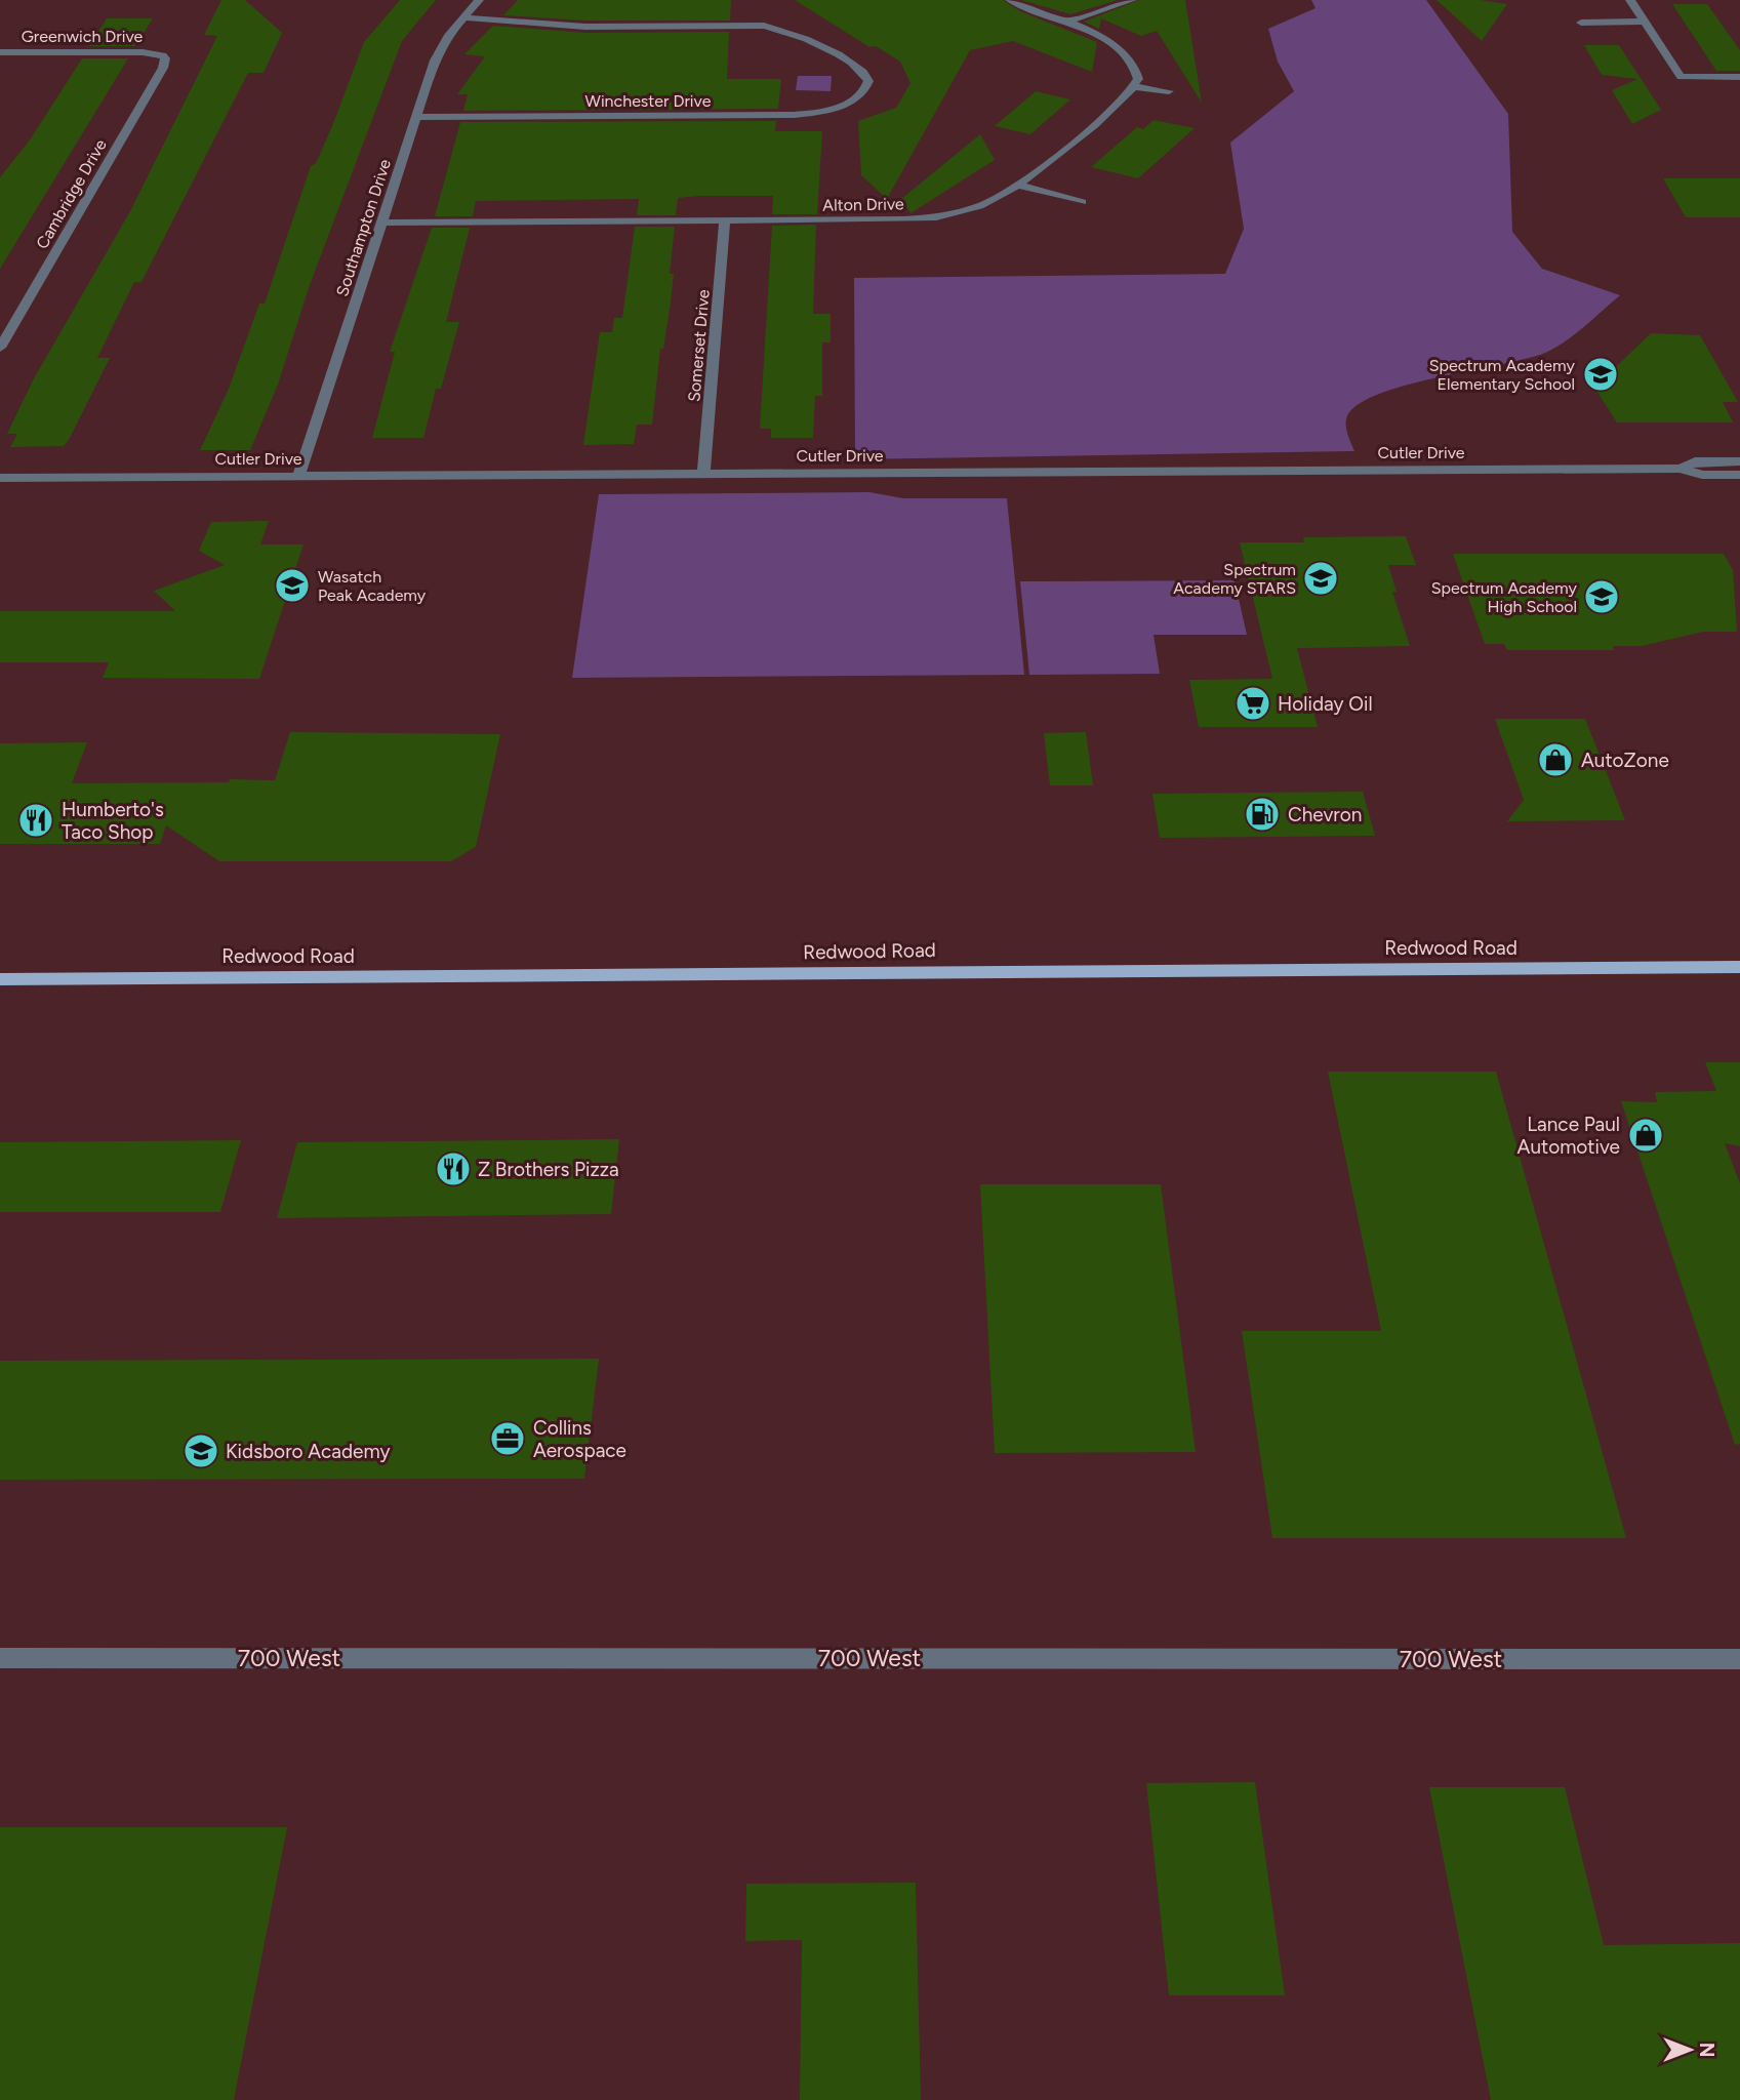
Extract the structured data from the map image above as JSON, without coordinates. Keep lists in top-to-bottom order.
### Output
{
  "streets": {
    "main road": ["Redwood Road"],
    "street": [
      "Greenwich Drive",
      "Winchester Drive",
      "Cambridge Drive",
      "Alton Drive",
      "Southampton Drive",
      "Somerset Drive",
      "Cutler Drive",
      "700 West"
    ]
  },
  "crossings": [
    ["Greenwich Drive", "Cambridge Drive"],
    ["Winchester Drive", "Southampton Drive"],
    ["Alton Drive", "Southampton Drive"],
    ["Alton Drive", "Somerset Drive"],
    ["Southampton Drive", "Cutler Drive"],
    ["Somerset Drive", "Cutler Drive"]
  ],
  "places": {
    "school or university": [
      "Spectrum Academy Elementary School",
      "Spectrum Academy STARS",
      "Wasatch Peak Academy",
      "Spectrum Academy High School",
      "Kidsboro Academy"
    ],
    "supermarket": ["Holiday Oil"],
    "shop": ["AutoZone", "Lance Paul Automotive"],
    "fuel station": ["Chevron"],
    "restaurant": ["Humberto's Taco Shop", "Z Brothers Pizza"],
    "office": ["Collins Aerospace"]
  },
  "north": "right"
}
